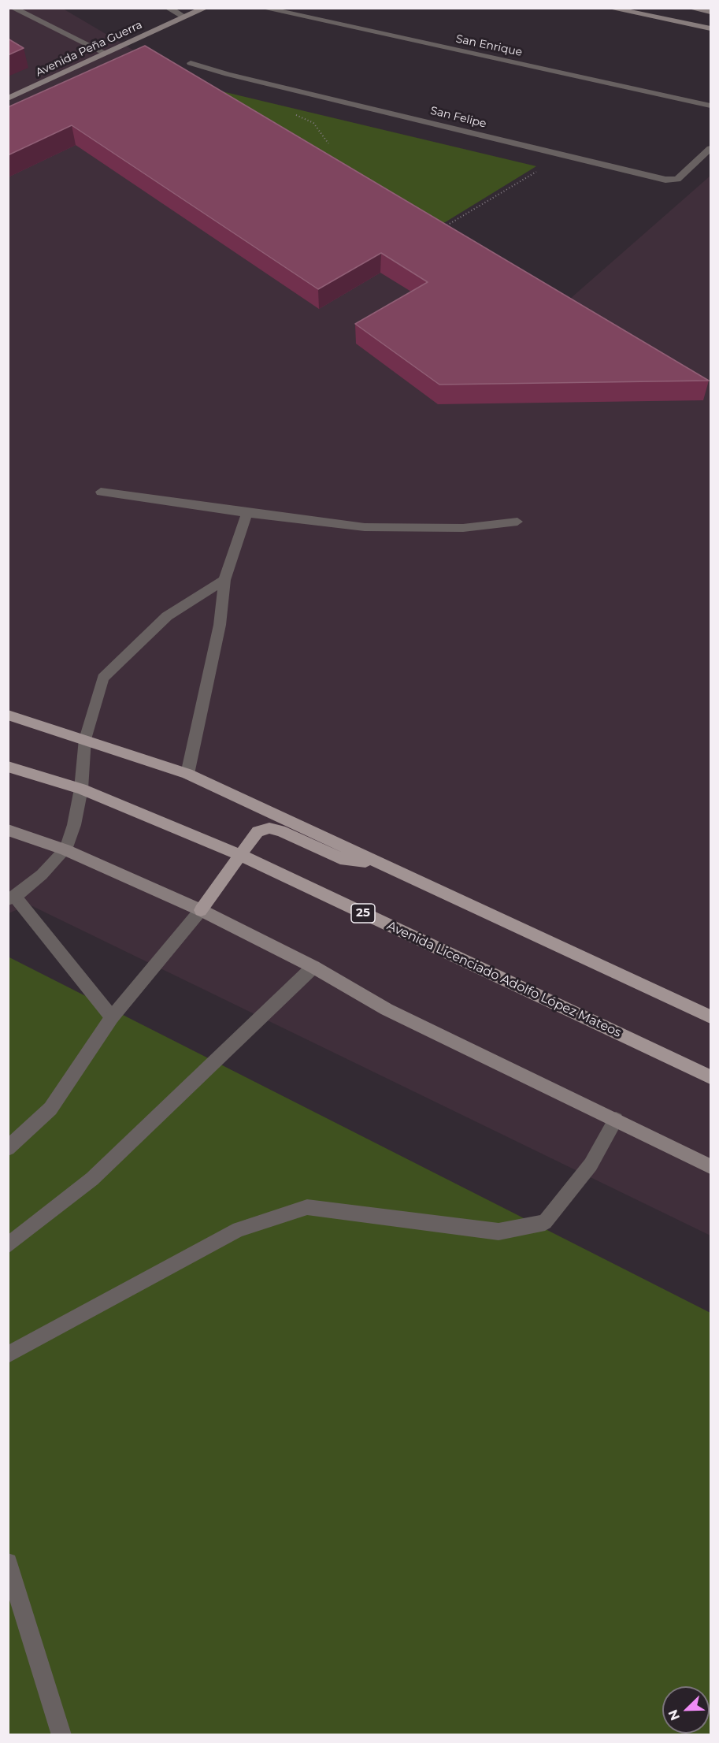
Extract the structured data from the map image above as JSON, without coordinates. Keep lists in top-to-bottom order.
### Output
{
  "streets": {
    "main road": ["25", "Avenida Licenciado Adolfo López Mateos"],
    "street": ["San Enrique", "Avenida Peña Guerra", "San Felipe"]
  },
  "north": "bottom left"
}
